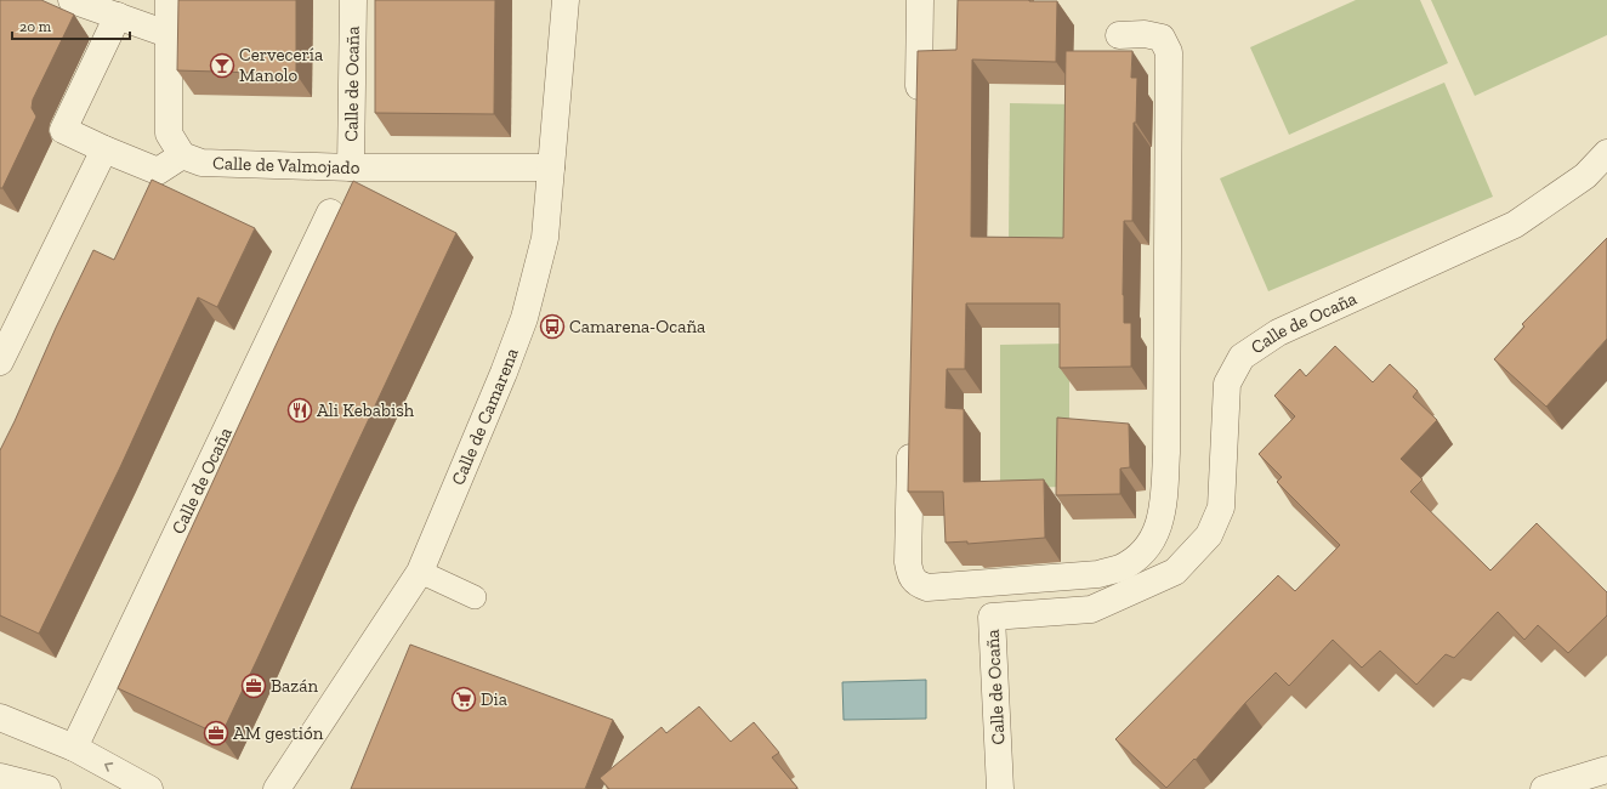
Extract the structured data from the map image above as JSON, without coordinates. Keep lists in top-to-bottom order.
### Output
{
  "streets": {
    "street": ["Calle de Ocaña", "Calle de Valmojado", "Calle de Camarena"]
  },
  "crossings": [
    ["Calle de Ocaña", "Calle de Valmojado"],
    ["Calle de Valmojado", "Calle de Camarena"]
  ],
  "places": {
    "bar": ["Cervecería Manolo"],
    "bus stop": ["Camarena-Ocaña"],
    "restaurant": ["Ali Kebabish"],
    "office": ["Bazán", "AM gestión"],
    "supermarket": ["Dia"]
  },
  "scale_bar": "20 m"
}
